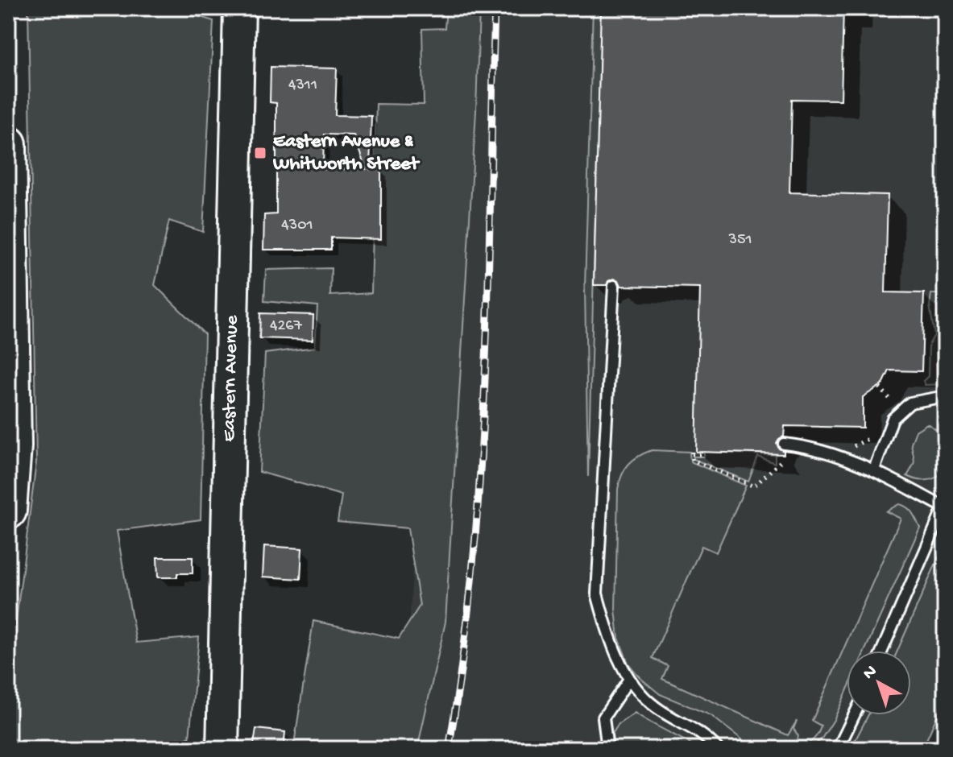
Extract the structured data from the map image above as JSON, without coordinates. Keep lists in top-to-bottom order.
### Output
{
  "streets": {
    "main road": ["Eastern Avenue"]
  },
  "places": {
    "transit": ["Eastern Avenue & Whitworth Street"]
  },
  "house_numbers": [
    "4311",
    "4301",
    "351",
    "4267"
  ],
  "north": "top left"
}
